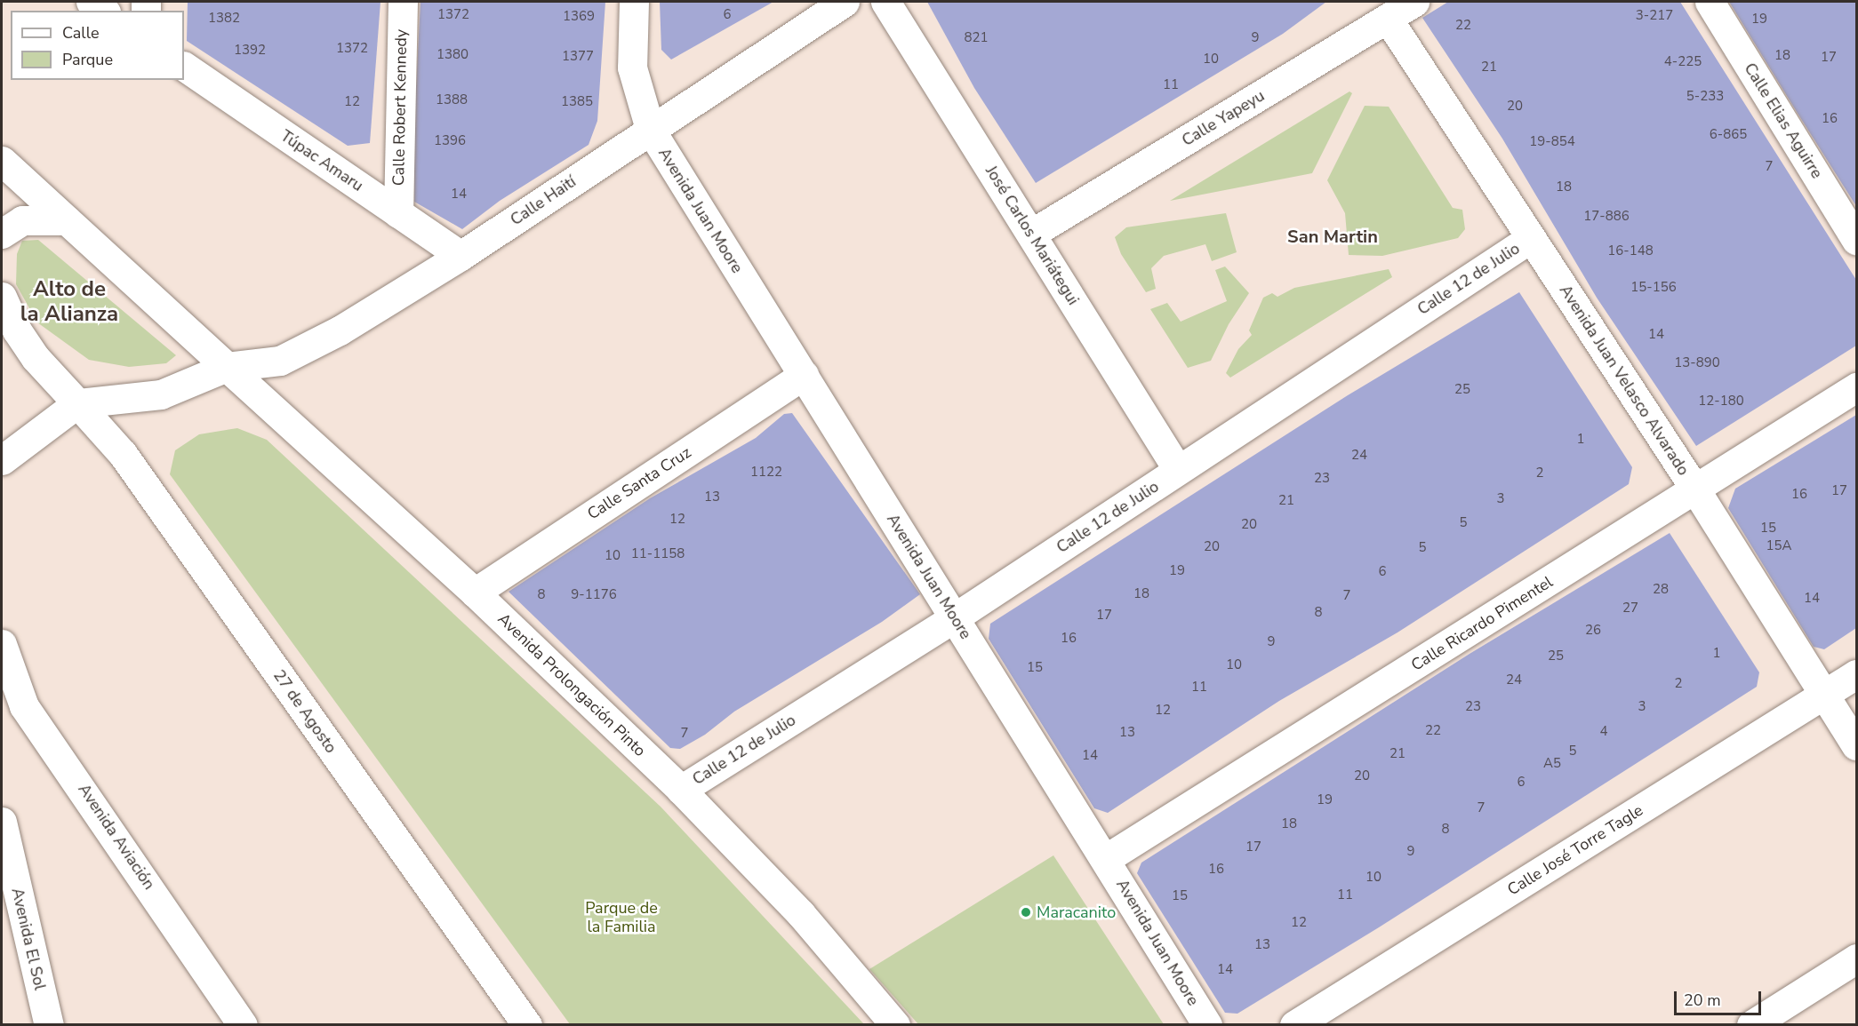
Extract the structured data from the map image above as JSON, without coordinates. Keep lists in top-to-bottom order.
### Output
{
  "streets": {
    "street": [
      "Calle Robert Kennedy",
      "Calle Yapeyu",
      "Calle Elias Aguirre",
      "Túpac Amaru",
      "Calle Haití",
      "Avenida Juan Moore",
      "José Carlos Mariátegui",
      "Calle 12 de Julio",
      "Avenida Juan Velasco Alvarado",
      "Calle Santa Cruz",
      "Calle Ricardo Pimentel",
      "Avenida Prolongación Pinto",
      "27 de Agosto",
      "Avenida Aviación",
      "Calle José Torre Tagle",
      "Avenida El Sol"
    ]
  },
  "crossings": [
    ["Calle Robert Kennedy", "Túpac Amaru"],
    ["Calle Yapeyu", "José Carlos Mariátegui"],
    ["Calle Yapeyu", "Avenida Juan Velasco Alvarado"],
    ["Túpac Amaru", "Calle Haití"],
    ["Calle Haití", "Avenida Juan Moore"],
    ["Calle Haití", "Avenida Prolongación Pinto"],
    ["Calle Haití", "27 de Agosto"],
    ["Avenida Juan Moore", "Calle 12 de Julio"],
    ["Avenida Juan Moore", "Calle Santa Cruz"],
    ["Avenida Juan Moore", "Calle Ricardo Pimentel"],
    ["José Carlos Mariátegui", "Calle 12 de Julio"],
    ["Calle 12 de Julio", "Avenida Juan Velasco Alvarado"],
    ["Calle 12 de Julio", "Avenida Prolongación Pinto"],
    ["Avenida Juan Velasco Alvarado", "Calle Ricardo Pimentel"],
    ["Avenida Juan Velasco Alvarado", "Calle José Torre Tagle"],
    ["Calle Santa Cruz", "Avenida Prolongación Pinto"]
  ],
  "districts": ["San Martin", "Alto de la Alianza"],
  "parks": ["Parque de la Familia"],
  "places": ["Maracanito"],
  "house_numbers": [
    "1372",
    "6",
    "3-217",
    "1369",
    "1382",
    "19",
    "22",
    "821",
    "9",
    "1372",
    "1392",
    "1380",
    "18",
    "1377",
    "17",
    "10",
    "4-225",
    "21",
    "11",
    "5-233",
    "1388",
    "12",
    "1385",
    "20",
    "16",
    "6-865",
    "1396",
    "19-854",
    "7",
    "18",
    "14",
    "17-886",
    "16-148",
    "15-156",
    "14",
    "13-890",
    "25",
    "12-180",
    "1",
    "24",
    "1122",
    "2",
    "23",
    "17",
    "16",
    "13",
    "3",
    "21",
    "12",
    "5",
    "20",
    "15",
    "15A",
    "20",
    "5",
    "11-1158",
    "10",
    "19",
    "6",
    "28",
    "18",
    "8",
    "9-1176",
    "7",
    "14",
    "27",
    "8",
    "17",
    "26",
    "16",
    "9",
    "1",
    "25",
    "10",
    "15",
    "24",
    "2",
    "11",
    "23",
    "3",
    "12",
    "22",
    "4",
    "13",
    "7",
    "5",
    "21",
    "14",
    "A5",
    "20",
    "6",
    "19",
    "7",
    "18",
    "8",
    "17",
    "9",
    "16",
    "10",
    "11",
    "15",
    "12",
    "13",
    "14"
  ],
  "legend": ["Calle", "Parque"],
  "scale_bar": "20 m"
}
